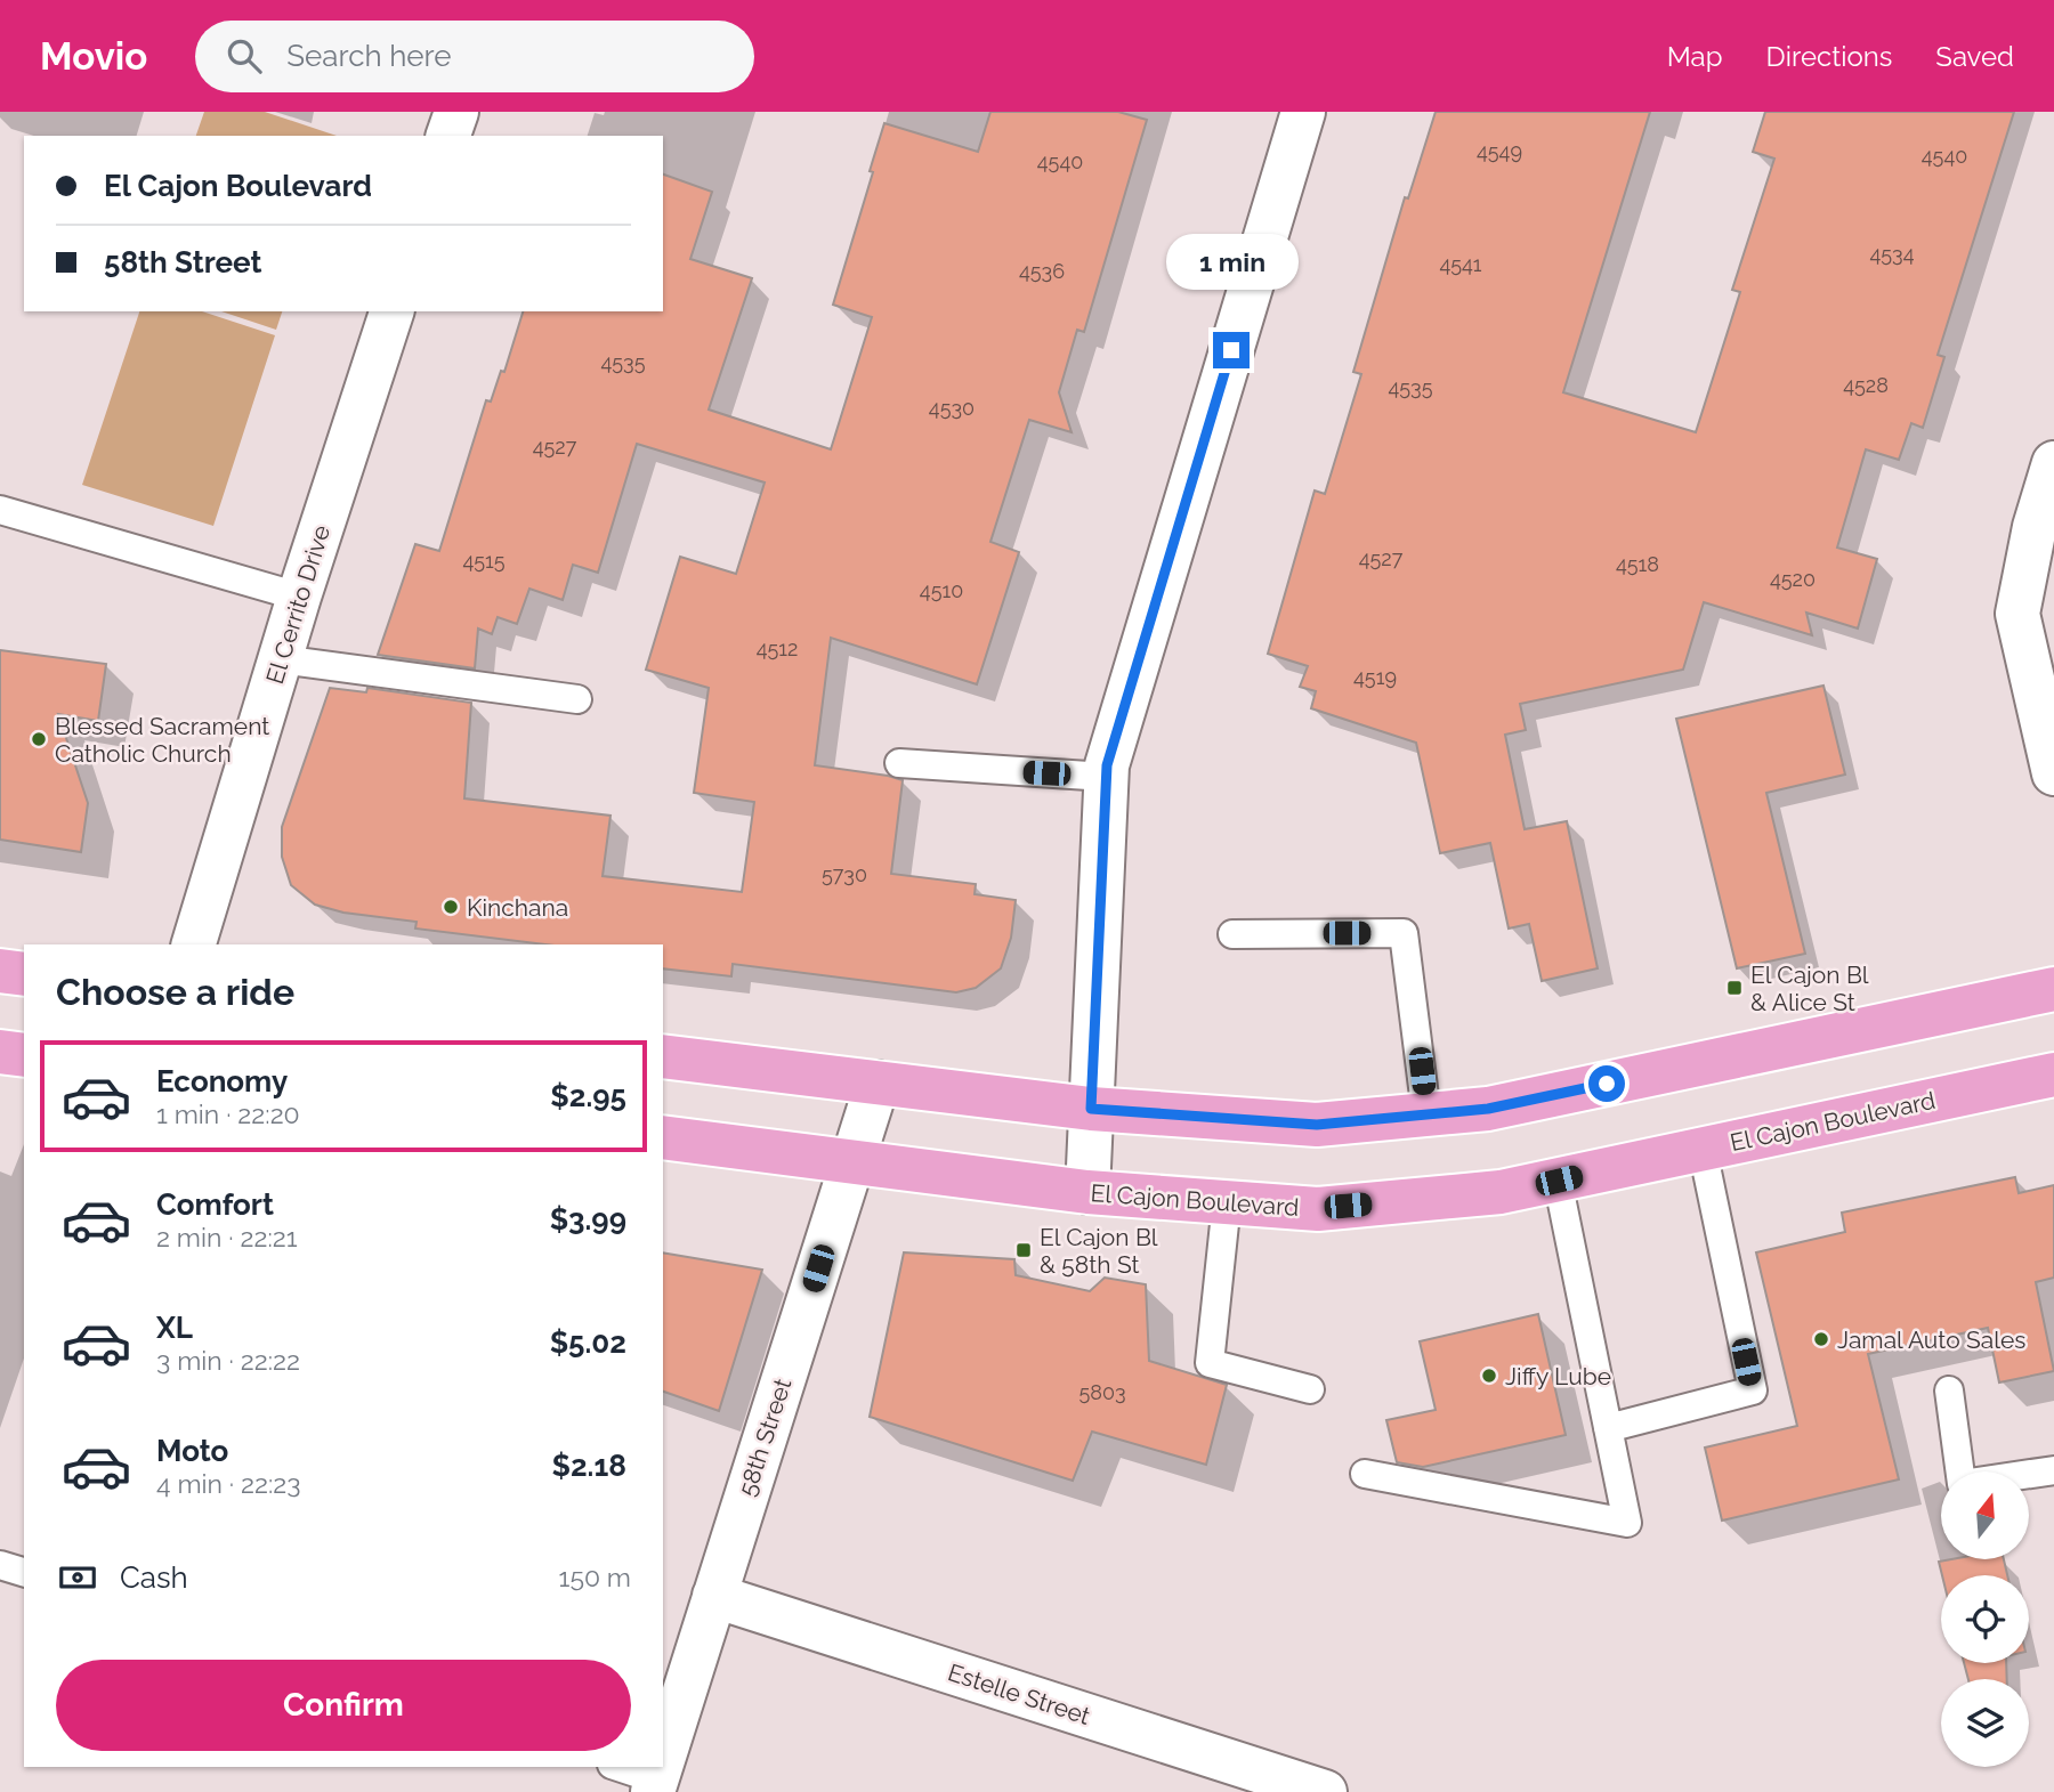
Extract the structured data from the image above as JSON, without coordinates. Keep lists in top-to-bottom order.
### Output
{
  "streets": {
    "main road": ["El Cajon Boulevard"],
    "street": ["El Cerrito Drive", "58th Street", "Estelle Street"]
  },
  "crossings": [
    ["El Cajon Boulevard", "58th Street"],
    ["58th Street", "Estelle Street"]
  ],
  "places": {
    "other": [
      "Blessed Sacrament Catholic Church",
      "Kinchana",
      "Jamal Auto Sales",
      "Jiffy Lube"
    ],
    "transit": ["El Cajon Bl & Alice St", "El Cajon Bl & 58th St"]
  },
  "house_numbers": [
    "4549",
    "4540",
    "4540",
    "4534",
    "4541",
    "4536",
    "4535",
    "4528",
    "4535",
    "4530",
    "4527",
    "4527",
    "4515",
    "4518",
    "4520",
    "4510",
    "4512",
    "4519",
    "5730",
    "5803"
  ],
  "north": "top",
  "page": {
    "header": "Movio",
    "search": "Search here",
    "nav": ["Map", "Directions", "Saved"],
    "banner": ["El Cajon Boulevard", "58th Street"],
    "bubble": "1 min",
    "heading": "Choose a ride",
    "list": [
      {
        "name": "Economy",
        "note": "1 min · 22:20",
        "value": "$2.95"
      },
      {
        "name": "Comfort",
        "note": "2 min · 22:21",
        "value": "$3.99"
      },
      {
        "name": "XL",
        "note": "3 min · 22:22",
        "value": "$5.02"
      },
      {
        "name": "Moto",
        "note": "4 min · 22:23",
        "value": "$2.18"
      }
    ],
    "pay": ["Cash", "150 m"],
    "buttons": "Confirm"
  }
}
